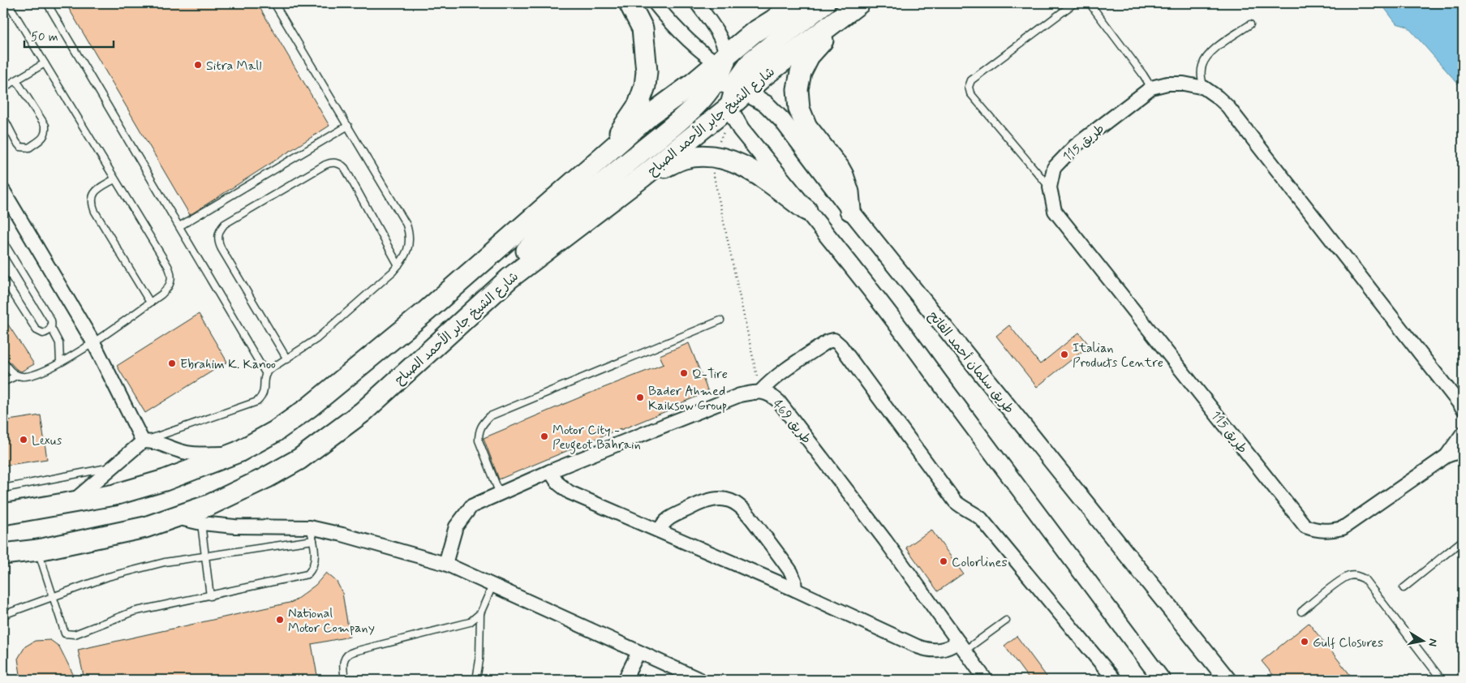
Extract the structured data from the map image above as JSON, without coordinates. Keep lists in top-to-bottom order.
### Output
{
  "streets": {
    "main road": ["شارع الشيخ جابر الأحمد الصباح"],
    "street": ["طريق 115", "طريق سلمان أحمد الفاتح", "طريق 469"]
  },
  "crossings": [
    ["شارع الشيخ جابر الأحمد الصباح", "طريق سلمان أحمد الفاتح"]
  ],
  "places": [
    "Sitra Mall",
    "Italian Products Centre",
    "Ebrahim K. Kanoo",
    "Q-Tire",
    "Bader Ahmed Kaiksow Group",
    "Motor City - Peugeot Bahrain",
    "Lexus",
    "Colorlines",
    "National Motor Company",
    "Gulf Closures"
  ],
  "scale_bar": "50 m",
  "north": "right"
}
